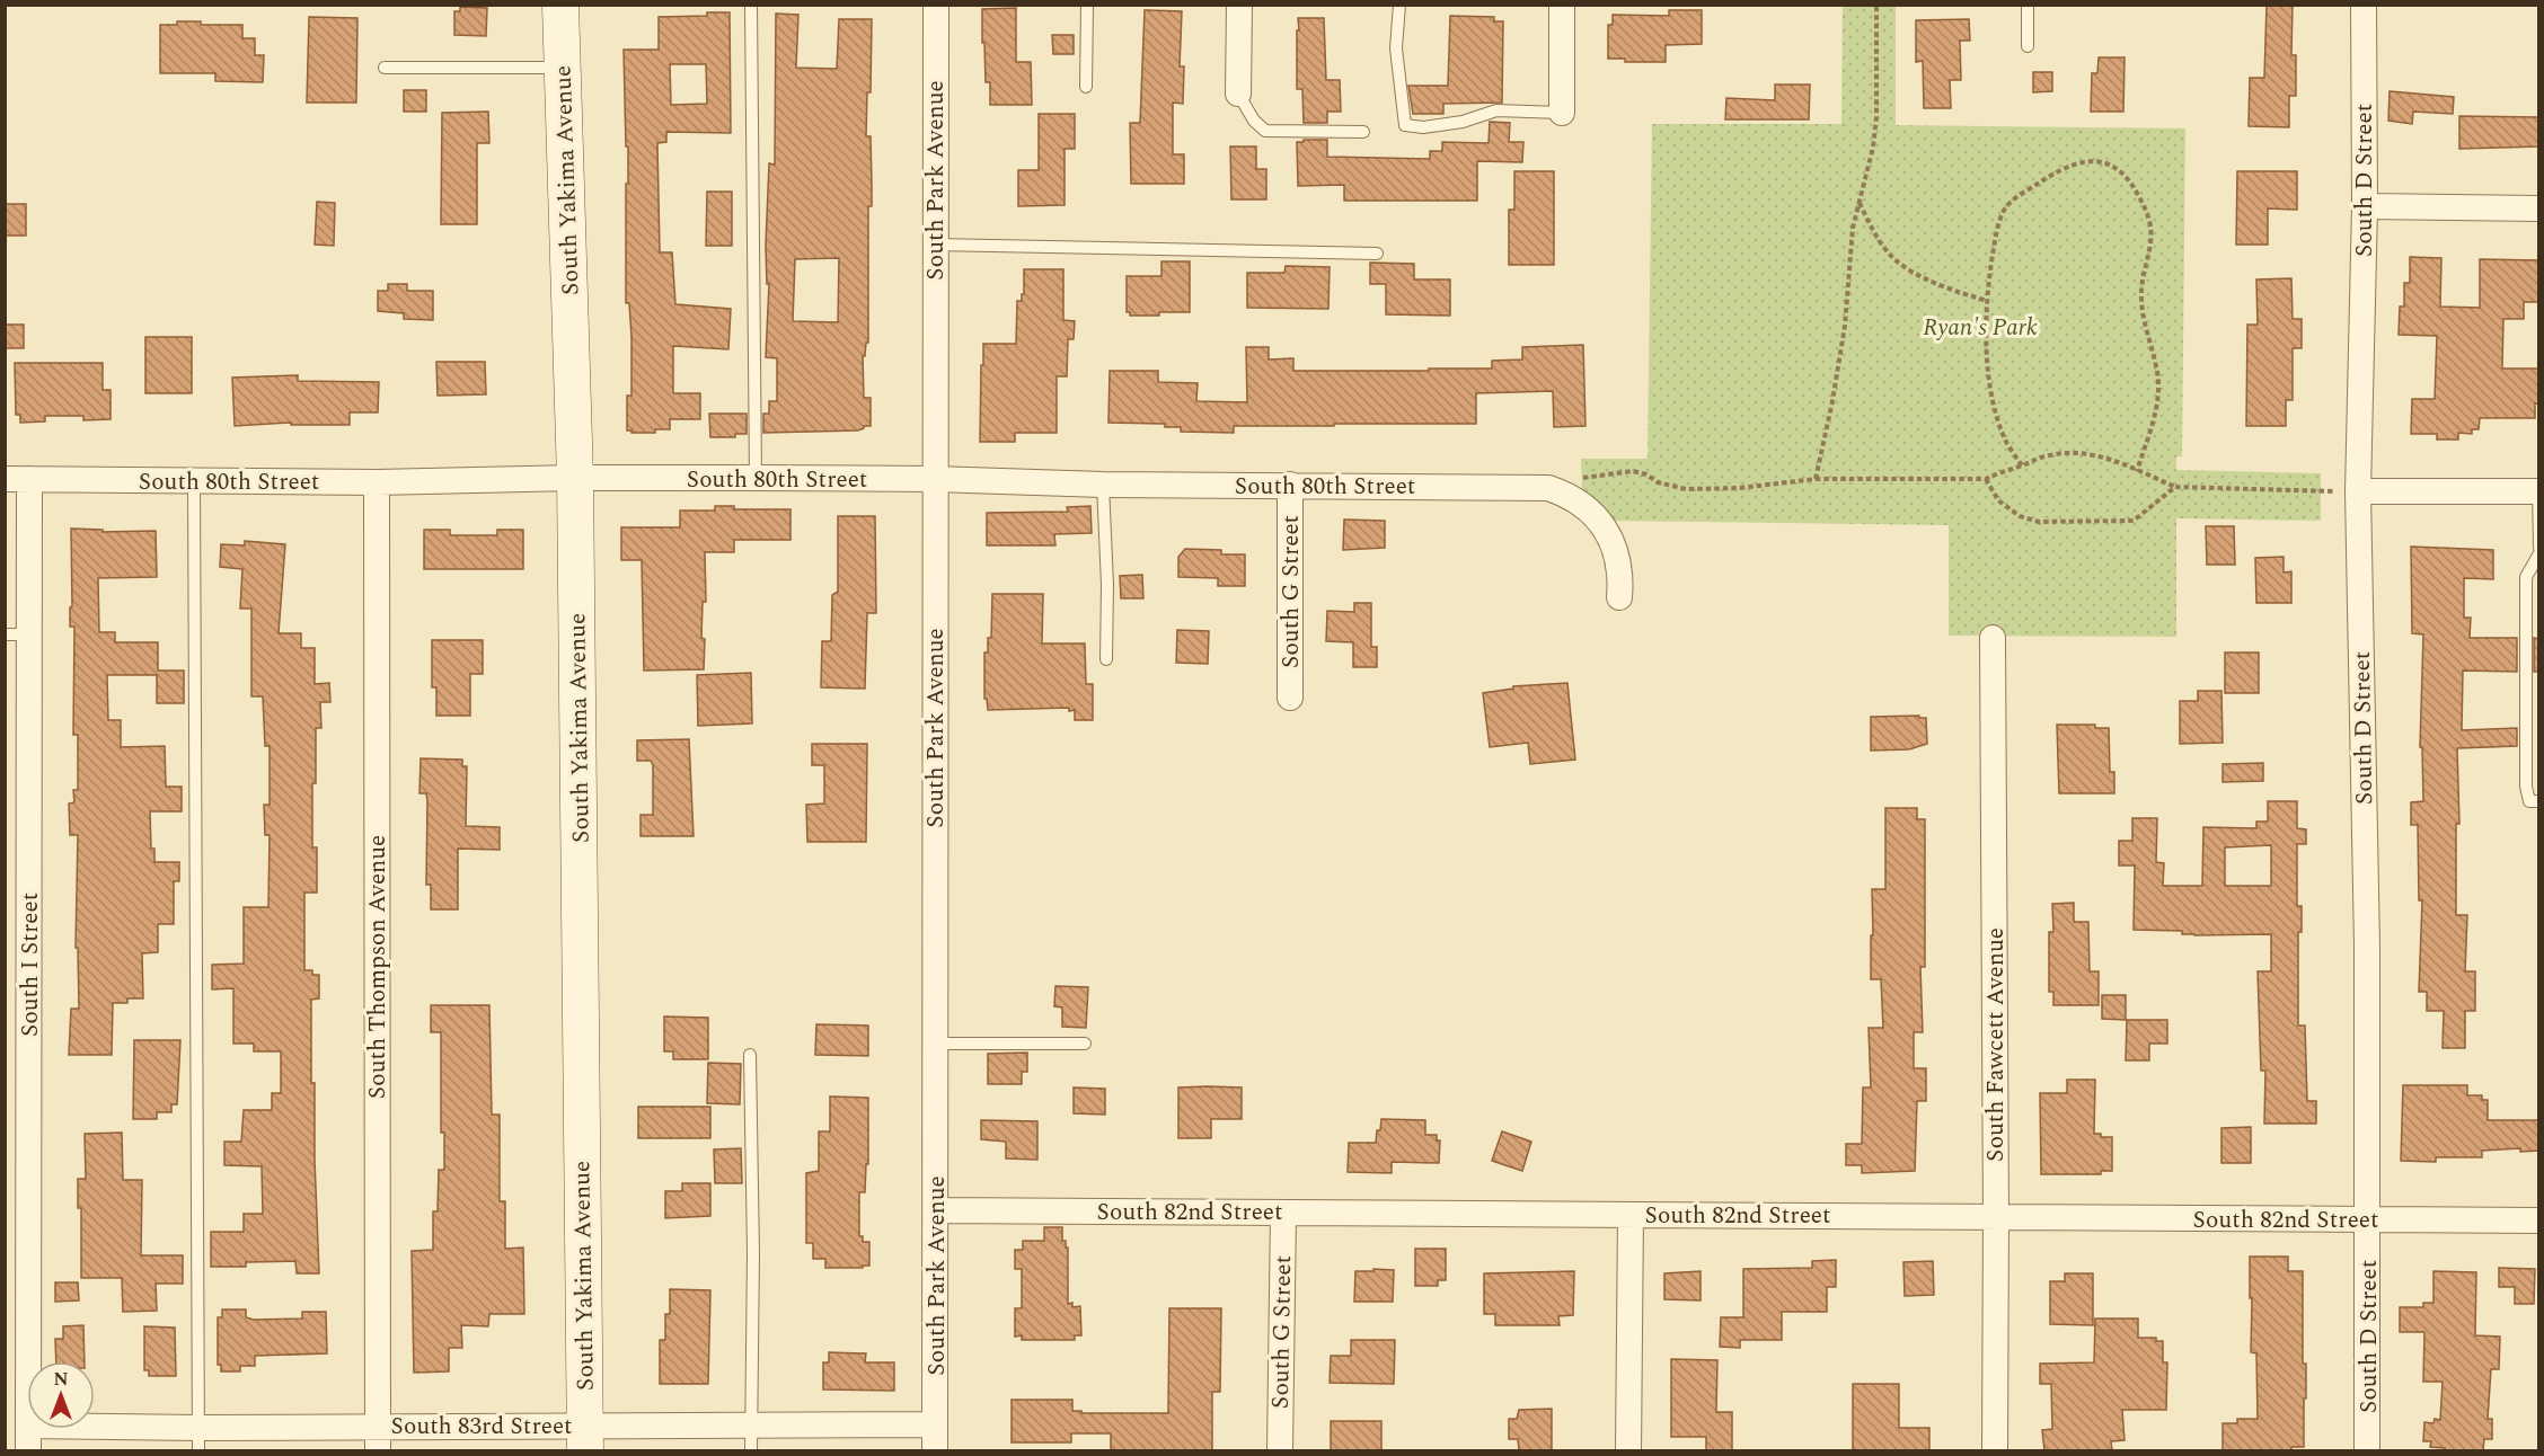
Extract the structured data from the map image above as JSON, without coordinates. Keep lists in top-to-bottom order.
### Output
{
  "streets": {
    "main road": ["South Yakima Avenue"],
    "street": [
      "South Park Avenue",
      "South D Street",
      "South 80th Street",
      "South G Street",
      "South I Street",
      "South Thompson Avenue",
      "South Fawcett Avenue",
      "South 82nd Street",
      "South 83rd Street"
    ]
  },
  "crossings": [
    ["South Yakima Avenue", "South 80th Street"],
    ["South Yakima Avenue", "South 83rd Street"],
    ["South Park Avenue", "South 80th Street"],
    ["South Park Avenue", "South 82nd Street"],
    ["South Park Avenue", "South 83rd Street"],
    ["South D Street", "South 82nd Street"],
    ["South 80th Street", "South G Street"],
    ["South 80th Street", "South I Street"],
    ["South 80th Street", "South Thompson Avenue"],
    ["South G Street", "South 82nd Street"],
    ["South I Street", "South 83rd Street"],
    ["South Thompson Avenue", "South 83rd Street"],
    ["South Fawcett Avenue", "South 82nd Street"]
  ],
  "parks": ["Ryan's Park"],
  "north": "top"
}
